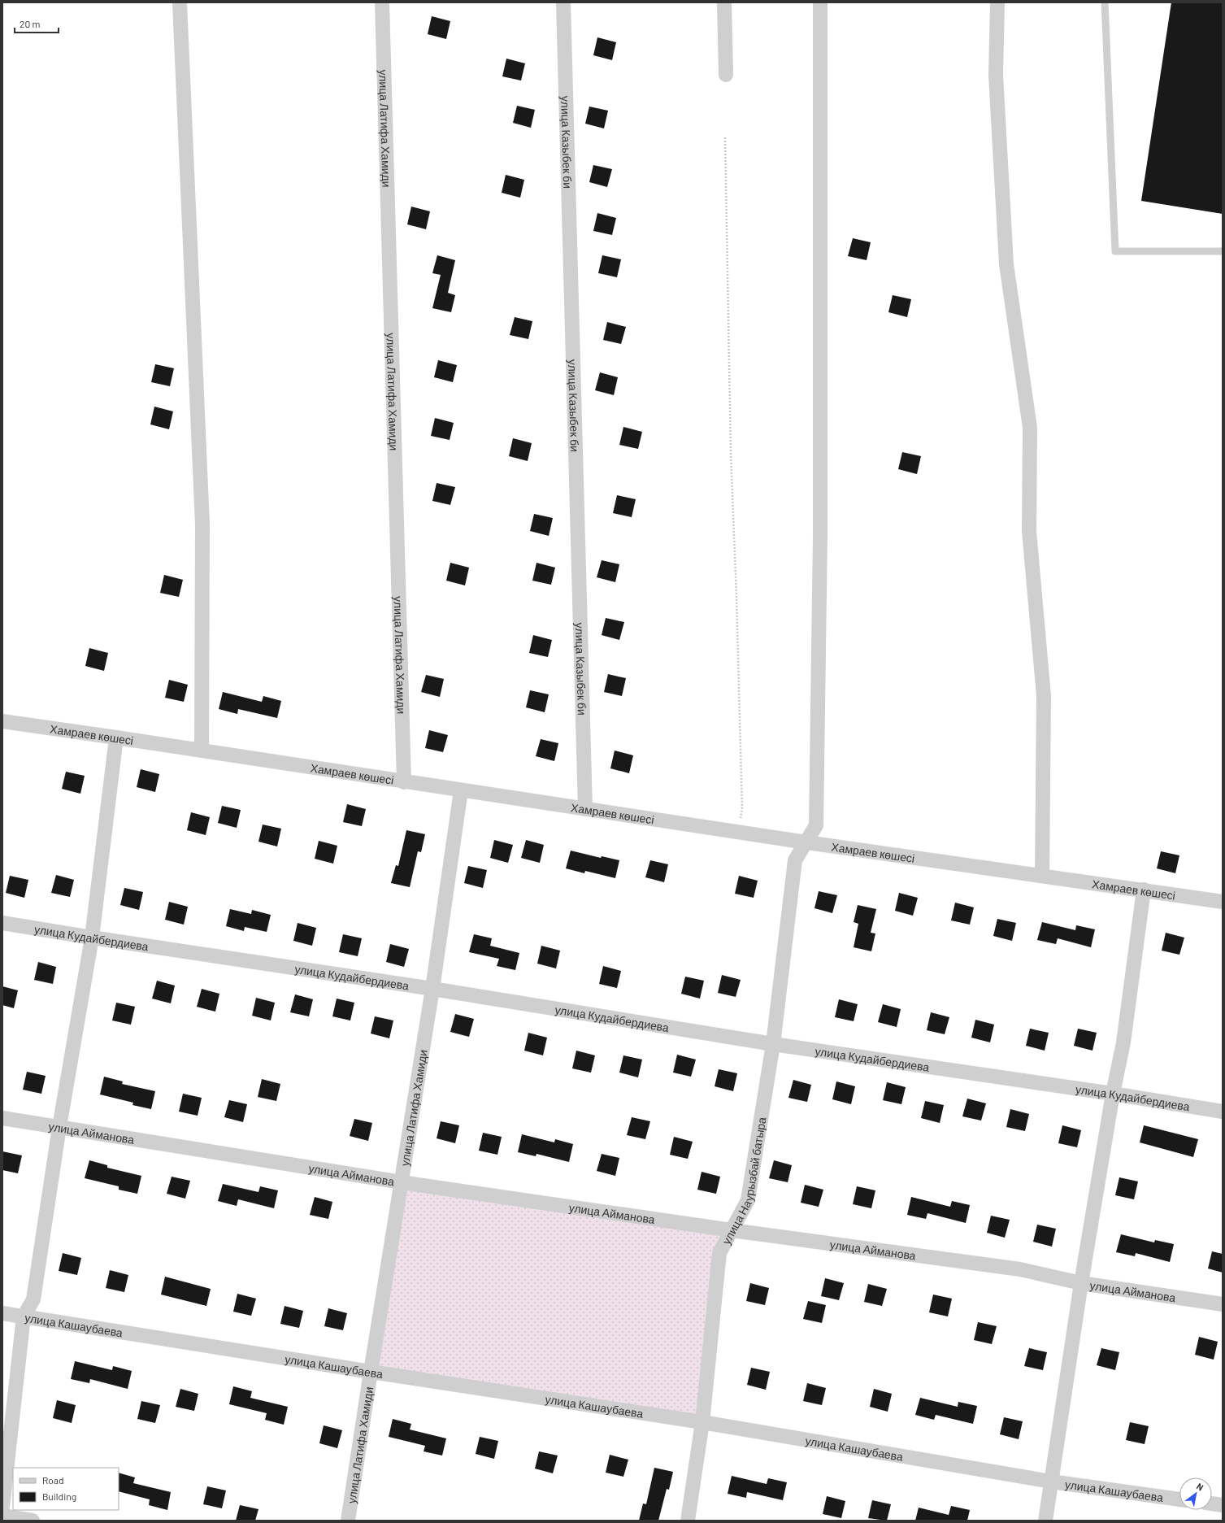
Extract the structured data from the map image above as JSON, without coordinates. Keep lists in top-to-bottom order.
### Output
{
  "streets": {
    "street": [
      "улица Латифа Хамиди",
      "улица Казыбек би",
      "Хамраев көшесі",
      "улица Кудайбердиева",
      "улица Айманова",
      "улица Наурызбай батыра",
      "улица Кашаубаева"
    ]
  },
  "crossings": [
    ["улица Латифа Хамиди", "Хамраев көшесі"],
    ["улица Латифа Хамиди", "улица Кудайбердиева"],
    ["улица Латифа Хамиди", "улица Айманова"],
    ["улица Латифа Хамиди", "улица Кашаубаева"],
    ["улица Казыбек би", "Хамраев көшесі"],
    ["Хамраев көшесі", "улица Наурызбай батыра"],
    ["улица Кудайбердиева", "улица Наурызбай батыра"],
    ["улица Айманова", "улица Наурызбай батыра"],
    ["улица Наурызбай батыра", "улица Кашаубаева"]
  ],
  "legend": ["Road", "Building"],
  "scale_bar": "20 m",
  "north": "top right"
}
